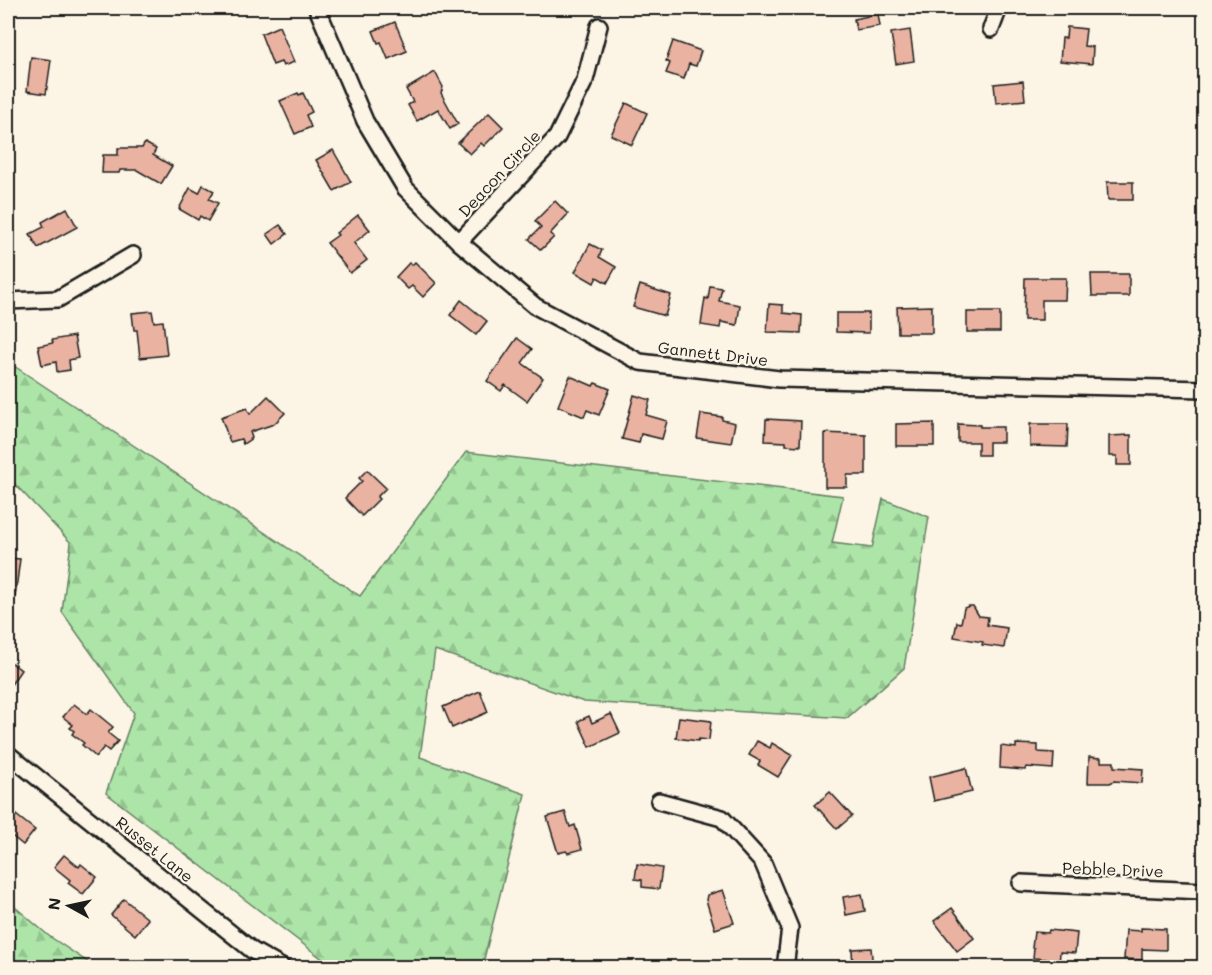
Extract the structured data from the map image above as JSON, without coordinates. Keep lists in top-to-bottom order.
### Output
{
  "streets": {
    "street": [
      "Deacon Circle",
      "Gannett Drive",
      "Russet Lane",
      "Pebble Drive"
    ]
  },
  "crossings": [
    ["Deacon Circle", "Gannett Drive"]
  ],
  "north": "left"
}
